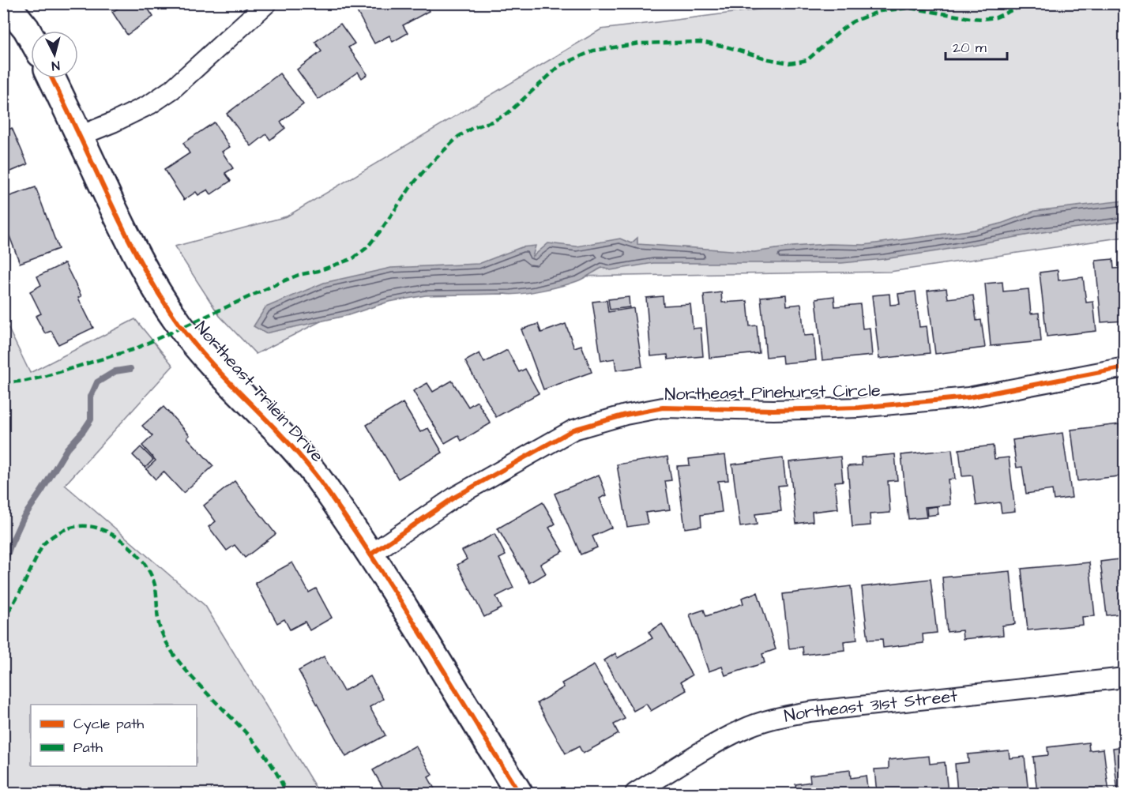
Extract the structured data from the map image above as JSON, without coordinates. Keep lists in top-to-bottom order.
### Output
{
  "streets": {
    "street": ["Northeast Trilein Drive", "Northeast Pinehurst Circle", "Northeast 31st Street"]
  },
  "crossings": [
    ["Northeast Trilein Drive", "Northeast Pinehurst Circle"]
  ],
  "legend": ["Cycle path", "Path"],
  "scale_bar": "20 m",
  "north": "bottom"
}
